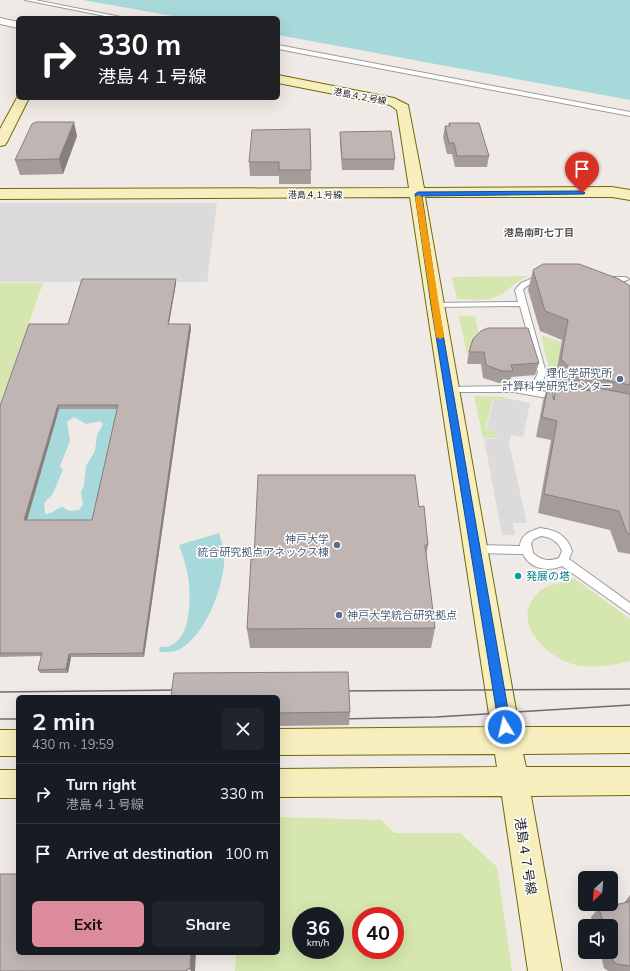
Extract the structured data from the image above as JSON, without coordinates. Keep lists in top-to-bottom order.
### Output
{
  "streets": {
    "street": ["港島４２号線", "港島４１号線", "港島４７号線"]
  },
  "crossings": [
    ["港島４２号線", "港島４１号線"],
    ["港島４２号線", "港島４７号線"]
  ],
  "districts": ["港島南町七丁目"],
  "places": [
    "理化学研究所 計算科学研究センター",
    "神戸大学 統合研究拠点アネックス棟",
    "発展の塔",
    "神戸大学統合研究拠点"
  ],
  "north": "bottom left",
  "page": {
    "turn": ["330 m", "港島４１号線"],
    "heading": ["2 min", "430 m · 19:59"],
    "list": [
      {
        "name": "Turn right",
        "note": "港島４１号線",
        "value": "330 m"
      },
      {
        "name": "Arrive at destination",
        "value": "100 m"
      }
    ],
    "buttons": ["Exit", "Share"],
    "speed": "36 km/h",
    "limit": "40"
  }
}
